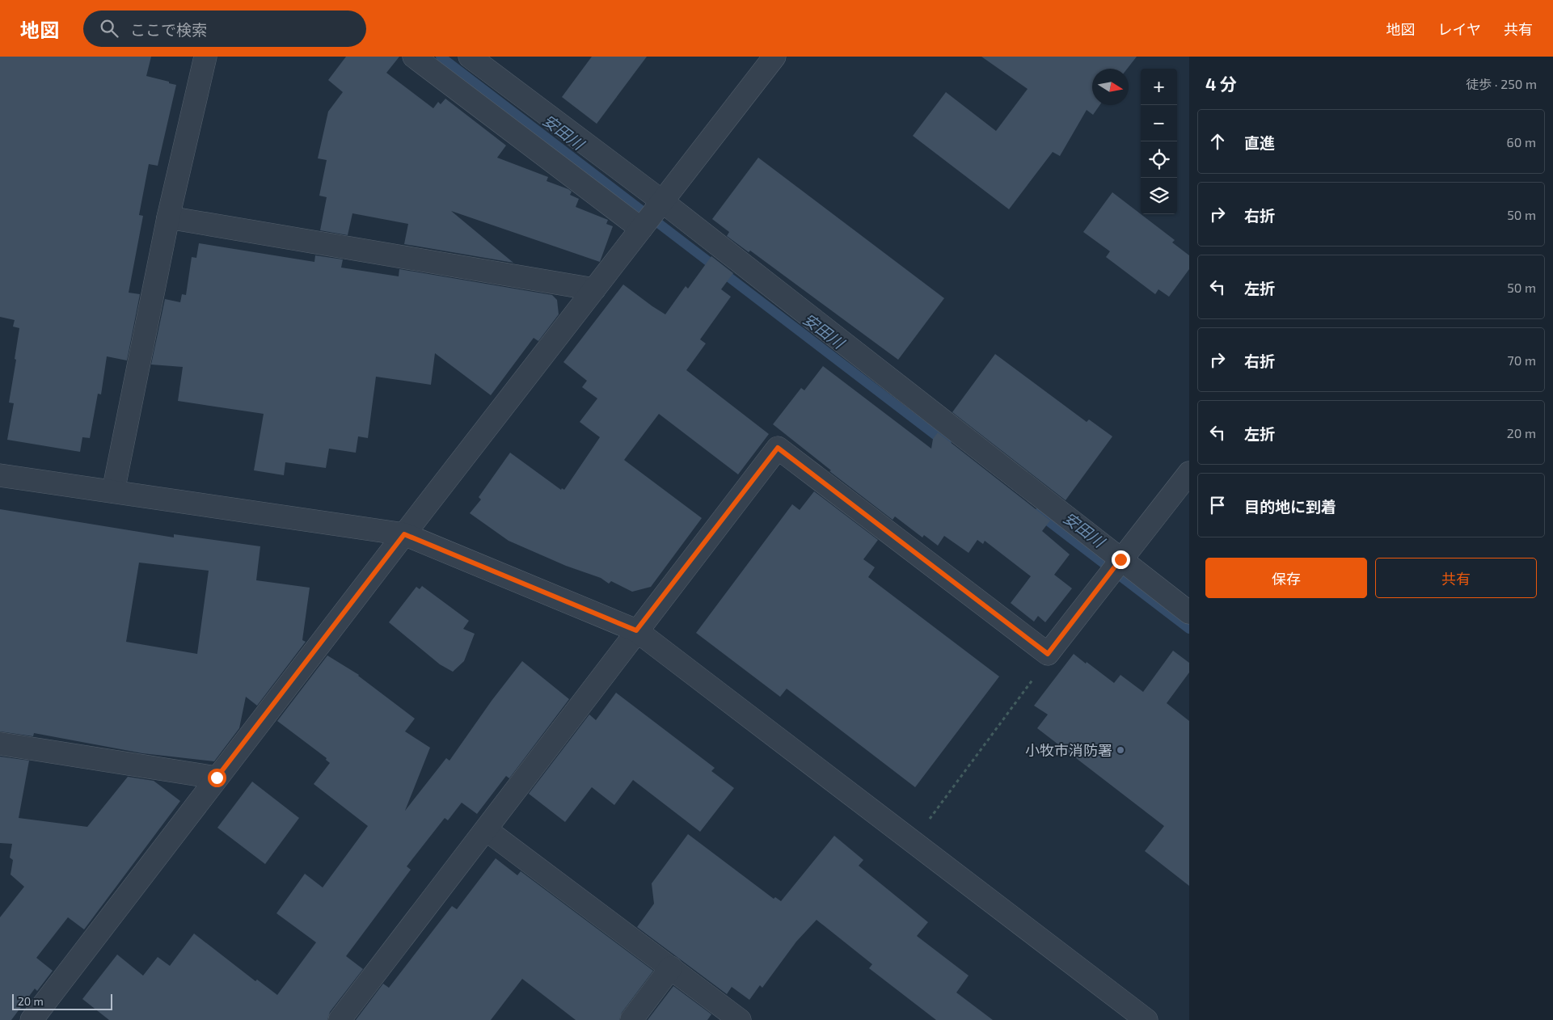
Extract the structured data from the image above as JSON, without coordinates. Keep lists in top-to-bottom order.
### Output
{
  "water": ["安田川"],
  "places": ["小牧市消防署"],
  "scale_bar": "20 m",
  "north": "right",
  "page": {
    "header": "地図",
    "search": "ここで検索",
    "nav": ["地図", "レイヤ", "共有"],
    "heading": ["4 分", "徒歩 · 250 m"],
    "map_buttons": ["+", "−"],
    "list": [
      ["直進", "60 m"],
      ["右折", "50 m"],
      ["左折", "50 m"],
      ["右折", "70 m"],
      ["左折", "20 m"],
      "目的地に到着"
    ],
    "buttons": ["保存", "共有"],
    "scale": "20 m"
  }
}
